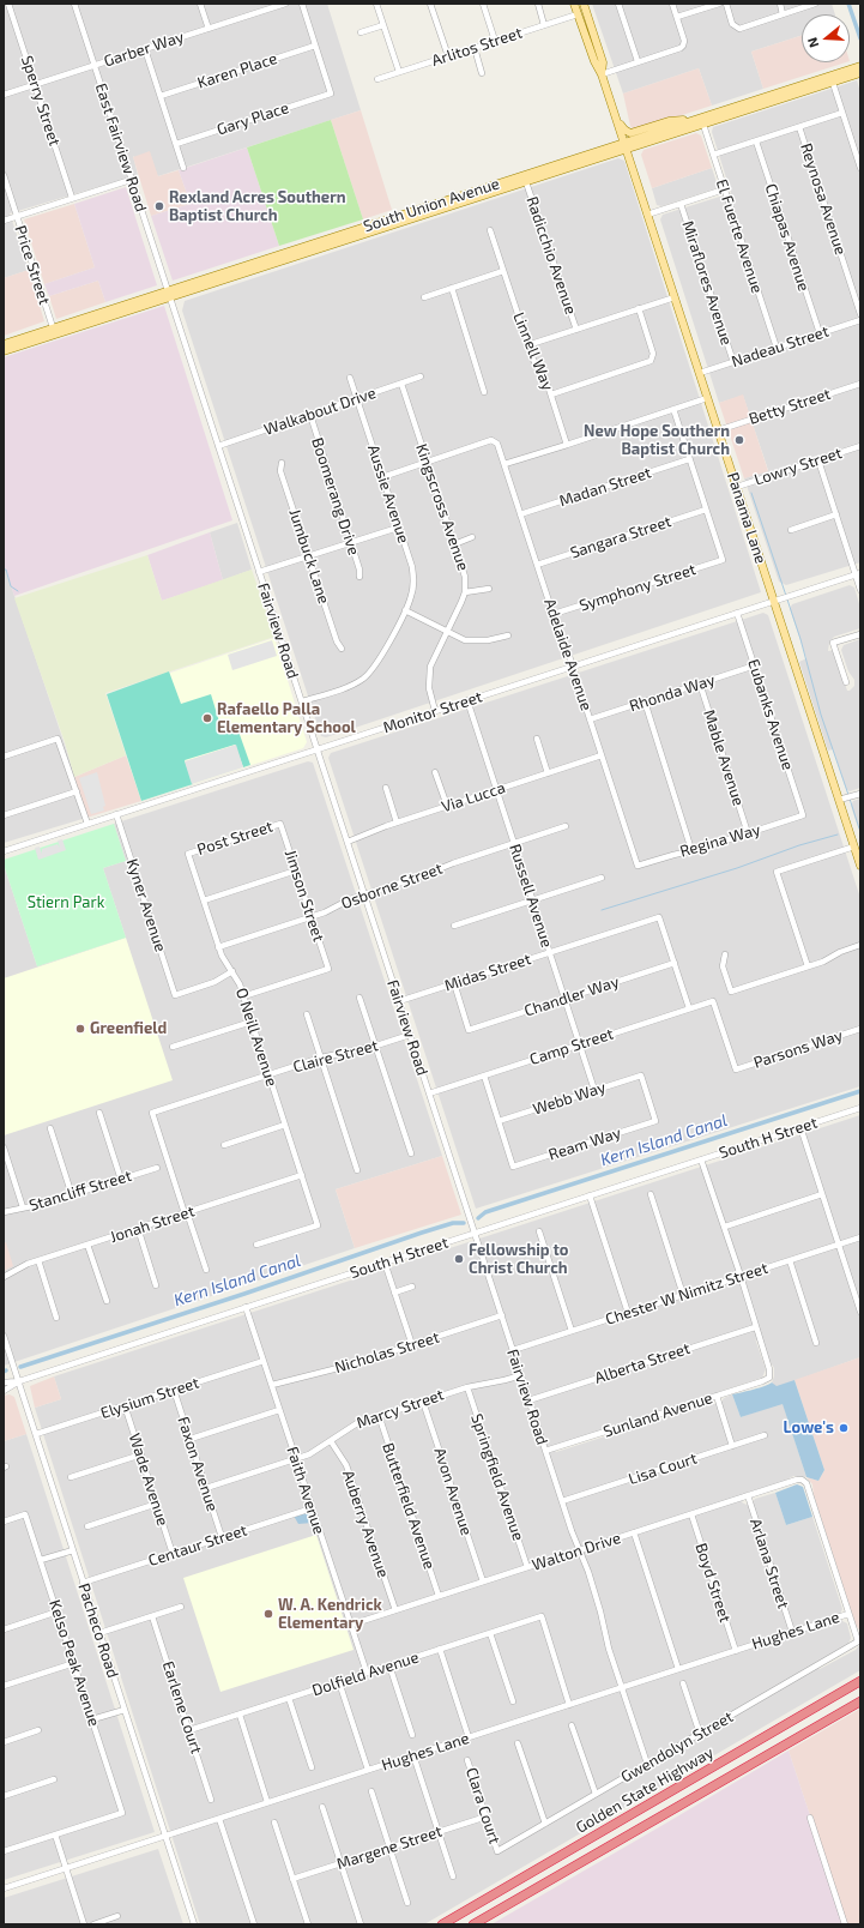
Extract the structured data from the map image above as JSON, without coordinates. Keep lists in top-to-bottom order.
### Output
{
  "streets": {
    "highway": ["Golden State Highway"],
    "main road": ["South Union Avenue", "Panama Lane"],
    "street": [
      "Arlitos Street",
      "Garber Way",
      "Karen Place",
      "Sperry Street",
      "Gary Place",
      "East Fairview Road",
      "Reynosa Avenue",
      "El Fuerte Avenue",
      "Chiapas Avenue",
      "Radicchio Avenue",
      "Price Street",
      "Miraflores Avenue",
      "Nadeau Street",
      "Linnell Way",
      "Betty Street",
      "Walkabout Drive",
      "Lowry Street",
      "Madan Street",
      "Aussie Avenue",
      "Boomerang Drive",
      "Kingscross Avenue",
      "Sangara Street",
      "Jumbuck Lane",
      "Symphony Street",
      "Fairview Road",
      "Adelaide Avenue",
      "Rhonda Way",
      "Monitor Street",
      "Eubanks Avenue",
      "Mable Avenue",
      "Via Lucca",
      "Post Street",
      "Regina Way",
      "Osborne Street",
      "Jimson Street",
      "Russell Avenue",
      "Kyner Avenue",
      "Midas Street",
      "Chandler Way",
      "O Neill Avenue",
      "Camp Street",
      "Parsons Way",
      "Claire Street",
      "Webb Way",
      "South H Street",
      "Ream Way",
      "Stancliff Street",
      "Jonah Street",
      "Chester W Nimitz Street",
      "Nicholas Street",
      "Alberta Street",
      "Elysium Street",
      "Marcy Street",
      "Sunland Avenue",
      "Faxon Avenue",
      "Lisa Court",
      "Springfield Avenue",
      "Wade Avenue",
      "Faith Avenue",
      "Avon Avenue",
      "Butterfield Avenue",
      "Auberry Avenue",
      "Centaur Street",
      "Walton Drive",
      "Arlana Street",
      "Boyd Street",
      "Pacheco Road",
      "Hughes Lane",
      "Kelso Peak Avenue",
      "Dolfield Avenue",
      "Earlene Court",
      "Gwendolyn Street",
      "Clara Court",
      "Margene Street"
    ]
  },
  "crossings": [
    ["Garber Way", "Sperry Street"],
    ["Garber Way", "East Fairview Road"],
    ["Karen Place", "Gary Place"],
    ["East Fairview Road", "South Union Avenue"],
    ["East Fairview Road", "Fairview Road"],
    ["South Union Avenue", "El Fuerte Avenue"],
    ["South Union Avenue", "Radicchio Avenue"],
    ["South Union Avenue", "Price Street"],
    ["South Union Avenue", "Panama Lane"],
    ["South Union Avenue", "Fairview Road"],
    ["El Fuerte Avenue", "Nadeau Street"],
    ["Chiapas Avenue", "Nadeau Street"],
    ["Miraflores Avenue", "Nadeau Street"],
    ["Nadeau Street", "Panama Lane"],
    ["Betty Street", "Panama Lane"],
    ["Walkabout Drive", "Aussie Avenue"],
    ["Walkabout Drive", "Boomerang Drive"],
    ["Walkabout Drive", "Kingscross Avenue"],
    ["Walkabout Drive", "Fairview Road"],
    ["Lowry Street", "Panama Lane"],
    ["Madan Street", "Adelaide Avenue"],
    ["Aussie Avenue", "Fairview Road"],
    ["Kingscross Avenue", "Adelaide Avenue"],
    ["Kingscross Avenue", "Monitor Street"],
    ["Panama Lane", "Monitor Street"],
    ["Sangara Street", "Symphony Street"],
    ["Sangara Street", "Adelaide Avenue"],
    ["Symphony Street", "Adelaide Avenue"],
    ["Fairview Road", "Monitor Street"],
    ["Fairview Road", "Via Lucca"],
    ["Fairview Road", "Osborne Street"],
    ["Fairview Road", "Midas Street"],
    ["Fairview Road", "Camp Street"],
    ["Fairview Road", "Claire Street"],
    ["Fairview Road", "South H Street"],
    ["Fairview Road", "Chester W Nimitz Street"],
    ["Fairview Road", "Nicholas Street"],
    ["Fairview Road", "Alberta Street"],
    ["Fairview Road", "Marcy Street"],
    ["Fairview Road", "Sunland Avenue"],
    ["Fairview Road", "Lisa Court"],
    ["Fairview Road", "Walton Drive"],
    ["Fairview Road", "Hughes Lane"],
    ["Fairview Road", "Gwendolyn Street"],
    ["Adelaide Avenue", "Rhonda Way"],
    ["Adelaide Avenue", "Monitor Street"],
    ["Adelaide Avenue", "Via Lucca"],
    ["Adelaide Avenue", "Regina Way"],
    ["Rhonda Way", "Eubanks Avenue"],
    ["Rhonda Way", "Mable Avenue"],
    ["Monitor Street", "Eubanks Avenue"],
    ["Monitor Street", "Russell Avenue"],
    ["Monitor Street", "Kyner Avenue"],
    ["Eubanks Avenue", "Regina Way"],
    ["Mable Avenue", "Regina Way"],
    ["Via Lucca", "Russell Avenue"],
    ["Post Street", "Jimson Street"],
    ["Post Street", "O Neill Avenue"],
    ["Osborne Street", "Jimson Street"],
    ["Osborne Street", "Russell Avenue"],
    ["Osborne Street", "O Neill Avenue"],
    ["Jimson Street", "O Neill Avenue"],
    ["Russell Avenue", "Midas Street"],
    ["Russell Avenue", "Chandler Way"],
    ["Russell Avenue", "Camp Street"],
    ["Russell Avenue", "Webb Way"],
    ["Kyner Avenue", "O Neill Avenue"],
    ["Midas Street", "Chandler Way"],
    ["O Neill Avenue", "Claire Street"],
    ["O Neill Avenue", "Jonah Street"],
    ["Camp Street", "Parsons Way"],
    ["Claire Street", "Jonah Street"],
    ["Webb Way", "Ream Way"],
    ["South H Street", "Faith Avenue"],
    ["South H Street", "Pacheco Road"],
    ["Nicholas Street", "Faith Avenue"],
    ["Alberta Street", "Sunland Avenue"],
    ["Elysium Street", "Faxon Avenue"],
    ["Elysium Street", "Wade Avenue"],
    ["Elysium Street", "Faith Avenue"],
    ["Elysium Street", "Pacheco Road"],
    ["Marcy Street", "Faxon Avenue"],
    ["Marcy Street", "Springfield Avenue"],
    ["Marcy Street", "Faith Avenue"],
    ["Marcy Street", "Avon Avenue"],
    ["Marcy Street", "Butterfield Avenue"],
    ["Marcy Street", "Auberry Avenue"],
    ["Faxon Avenue", "Centaur Street"],
    ["Springfield Avenue", "Walton Drive"],
    ["Wade Avenue", "Centaur Street"],
    ["Faith Avenue", "Centaur Street"],
    ["Faith Avenue", "Walton Drive"],
    ["Faith Avenue", "Dolfield Avenue"],
    ["Avon Avenue", "Walton Drive"],
    ["Butterfield Avenue", "Walton Drive"],
    ["Auberry Avenue", "Walton Drive"],
    ["Centaur Street", "Pacheco Road"],
    ["Walton Drive", "Arlana Street"],
    ["Walton Drive", "Boyd Street"],
    ["Walton Drive", "Hughes Lane"],
    ["Walton Drive", "Gwendolyn Street"],
    ["Arlana Street", "Hughes Lane"],
    ["Boyd Street", "Hughes Lane"],
    ["Pacheco Road", "Hughes Lane"],
    ["Hughes Lane", "Dolfield Avenue"],
    ["Hughes Lane", "Gwendolyn Street"],
    ["Dolfield Avenue", "Earlene Court"],
    ["Gwendolyn Street", "Clara Court"],
    ["Clara Court", "Margene Street"]
  ],
  "water": ["Kern Island Canal"],
  "parks": ["Stiern Park"],
  "places": [
    "Rexland Acres Southern Baptist Church",
    "New Hope Southern Baptist Church",
    "Rafaello Palla Elementary School",
    "Greenfield",
    "Fellowship to Christ Church",
    "Lowe's",
    "W. A. Kendrick Elementary"
  ],
  "north": "left"
}
